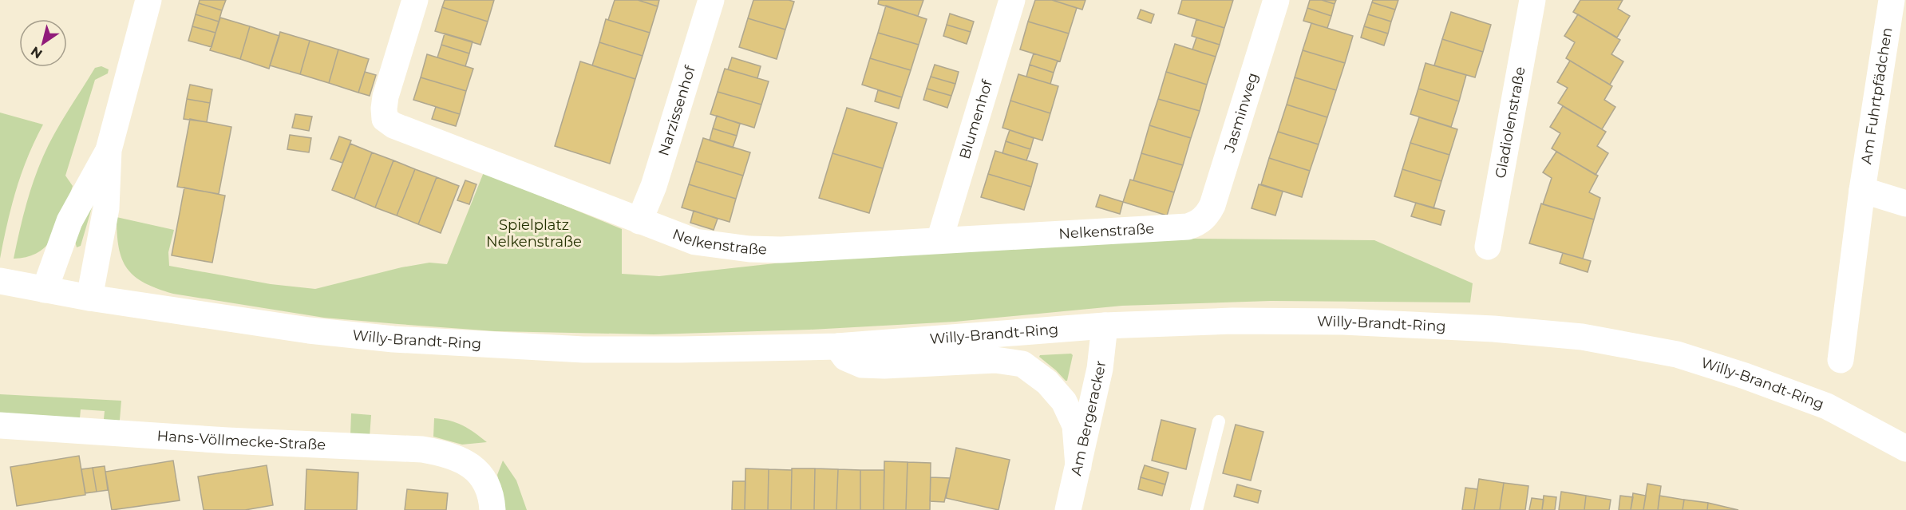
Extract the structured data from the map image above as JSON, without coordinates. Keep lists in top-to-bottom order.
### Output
{
  "streets": {
    "street": [
      "Am Fuhrtpfädchen",
      "Narzissenhof",
      "Jasminweg",
      "Blumenhof",
      "Gladiolenstraße",
      "Nelkenstraße",
      "Willy-Brandt-Ring",
      "Am Bergeracker",
      "Hans-Völlmecke-Straße"
    ]
  },
  "crossings": [
    ["Narzissenhof", "Nelkenstraße"],
    ["Jasminweg", "Nelkenstraße"],
    ["Blumenhof", "Nelkenstraße"],
    ["Willy-Brandt-Ring", "Am Bergeracker"]
  ],
  "parks": ["Spielplatz Nelkenstraße"],
  "north": "bottom left"
}
